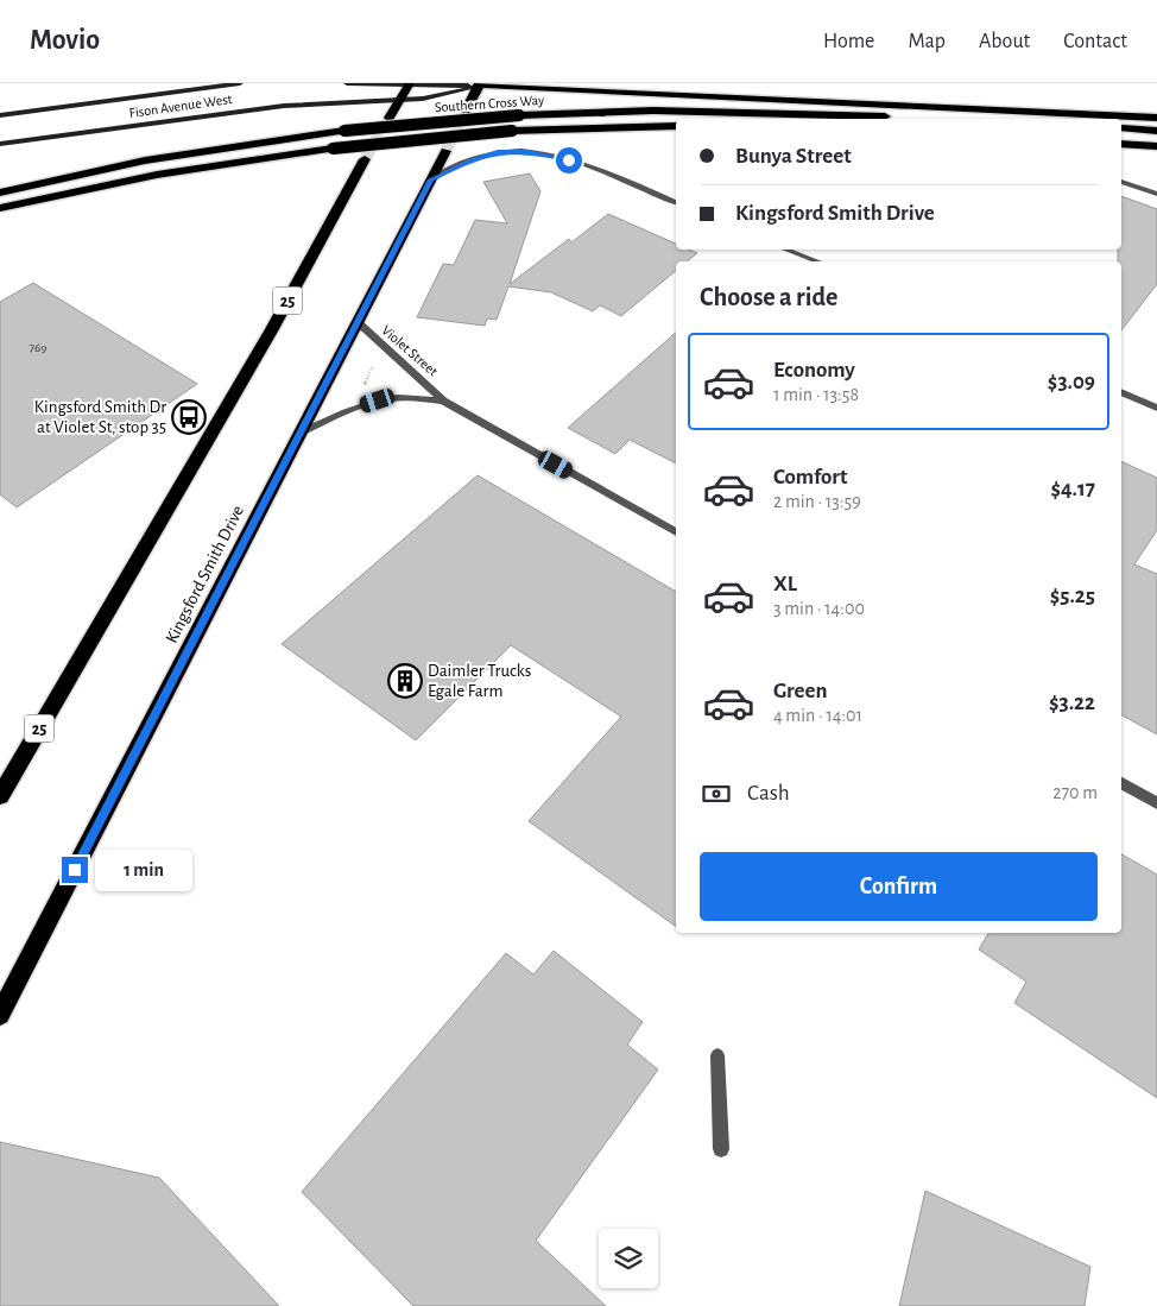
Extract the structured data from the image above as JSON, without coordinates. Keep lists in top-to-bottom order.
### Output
{
  "streets": {
    "highway": ["Southern Cross Way", "25", "Kingsford Smith Drive"],
    "main road": ["Fison Avenue West"],
    "street": ["Violet Street"]
  },
  "crossings": [
    ["Violet Street", "Kingsford Smith Drive"]
  ],
  "places": {
    "bus stop": ["Kingsford Smith Dr at Violet St, stop 35"],
    "building": ["Daimler Trucks Egale Farm"]
  },
  "house_numbers": ["769"],
  "page": {
    "header": "Movio",
    "nav": [
      "Home",
      "Map",
      "About",
      "Contact"
    ],
    "banner": ["Bunya Street", "Kingsford Smith Drive"],
    "heading": "Choose a ride",
    "list": [
      {
        "name": "Economy",
        "note": "1 min · 13:58",
        "value": "$3.09"
      },
      {
        "name": "Comfort",
        "note": "2 min · 13:59",
        "value": "$4.17"
      },
      {
        "name": "XL",
        "note": "3 min · 14:00",
        "value": "$5.25"
      },
      {
        "name": "Green",
        "note": "4 min · 14:01",
        "value": "$3.22"
      }
    ],
    "pay": ["Cash", "270 m"],
    "buttons": "Confirm",
    "bubble": "1 min"
  }
}
